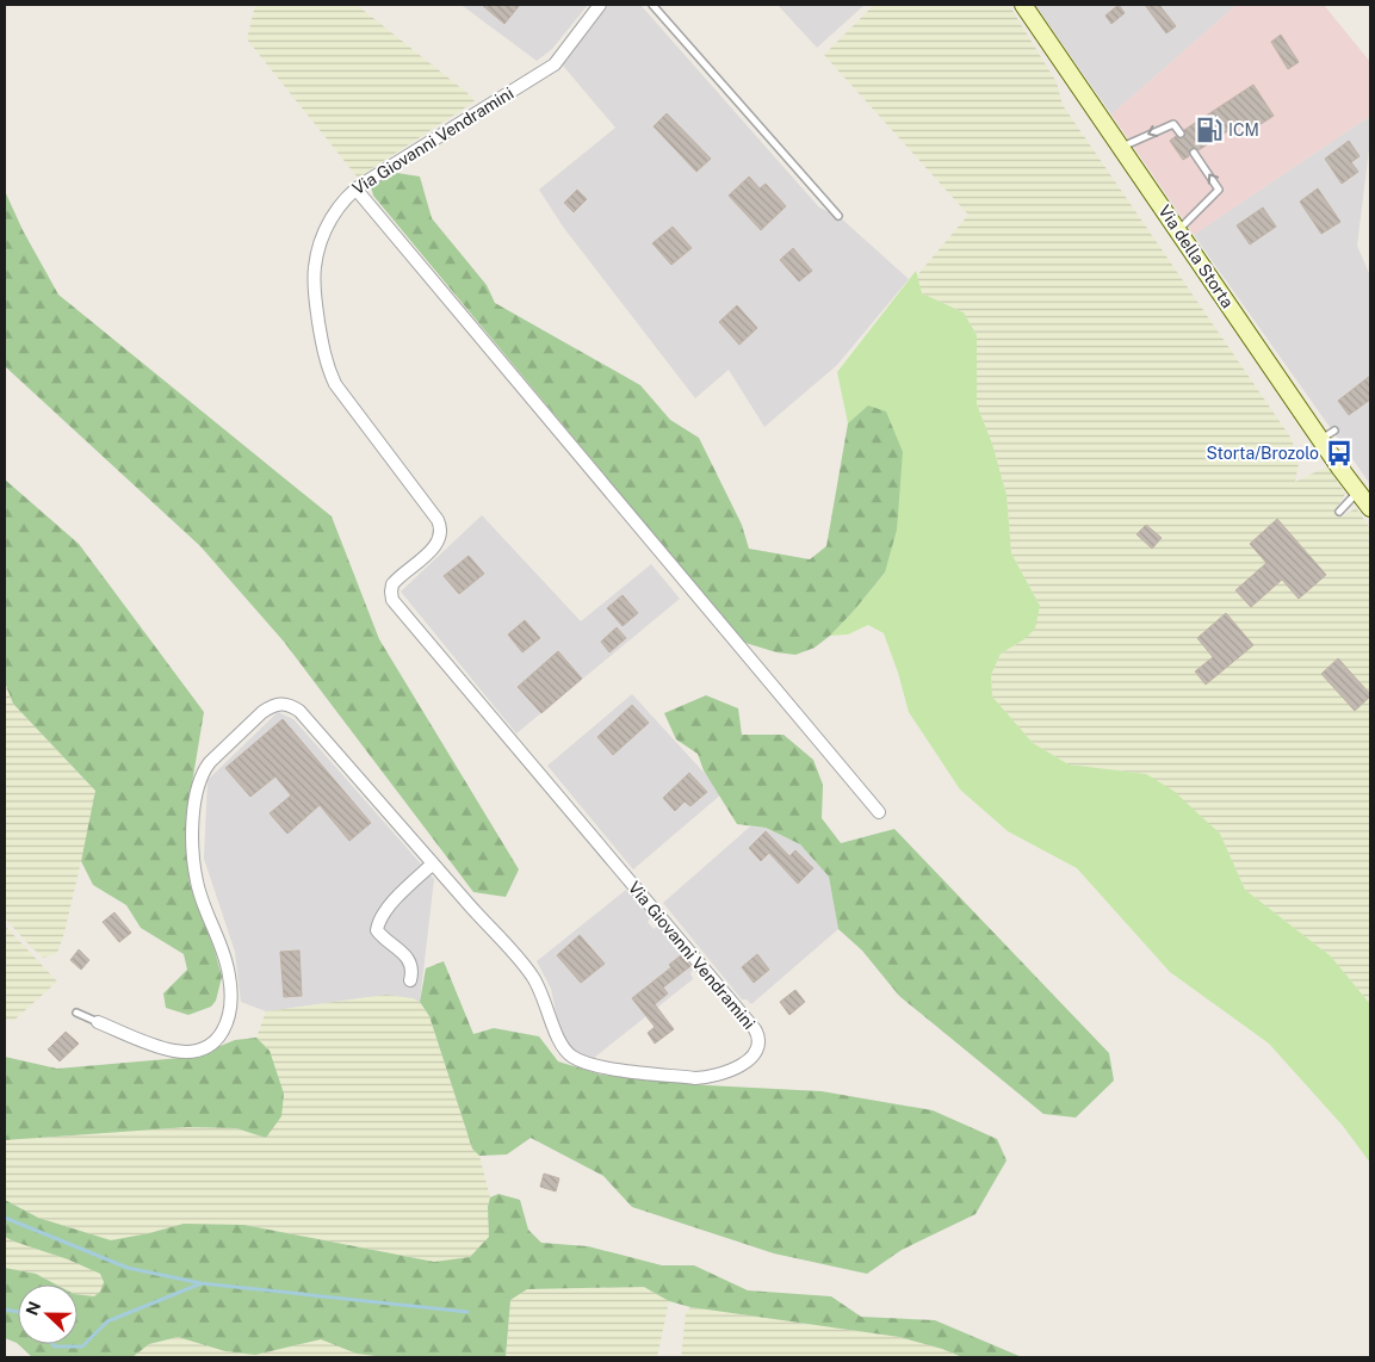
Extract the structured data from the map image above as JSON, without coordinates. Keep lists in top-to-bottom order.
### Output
{
  "streets": {
    "main road": ["Via della Storta"],
    "street": ["Via Giovanni Vendramini"]
  },
  "places": {
    "fuel station": ["ICM"],
    "bus stop": ["Storta/Brozolo"]
  },
  "north": "left"
}
